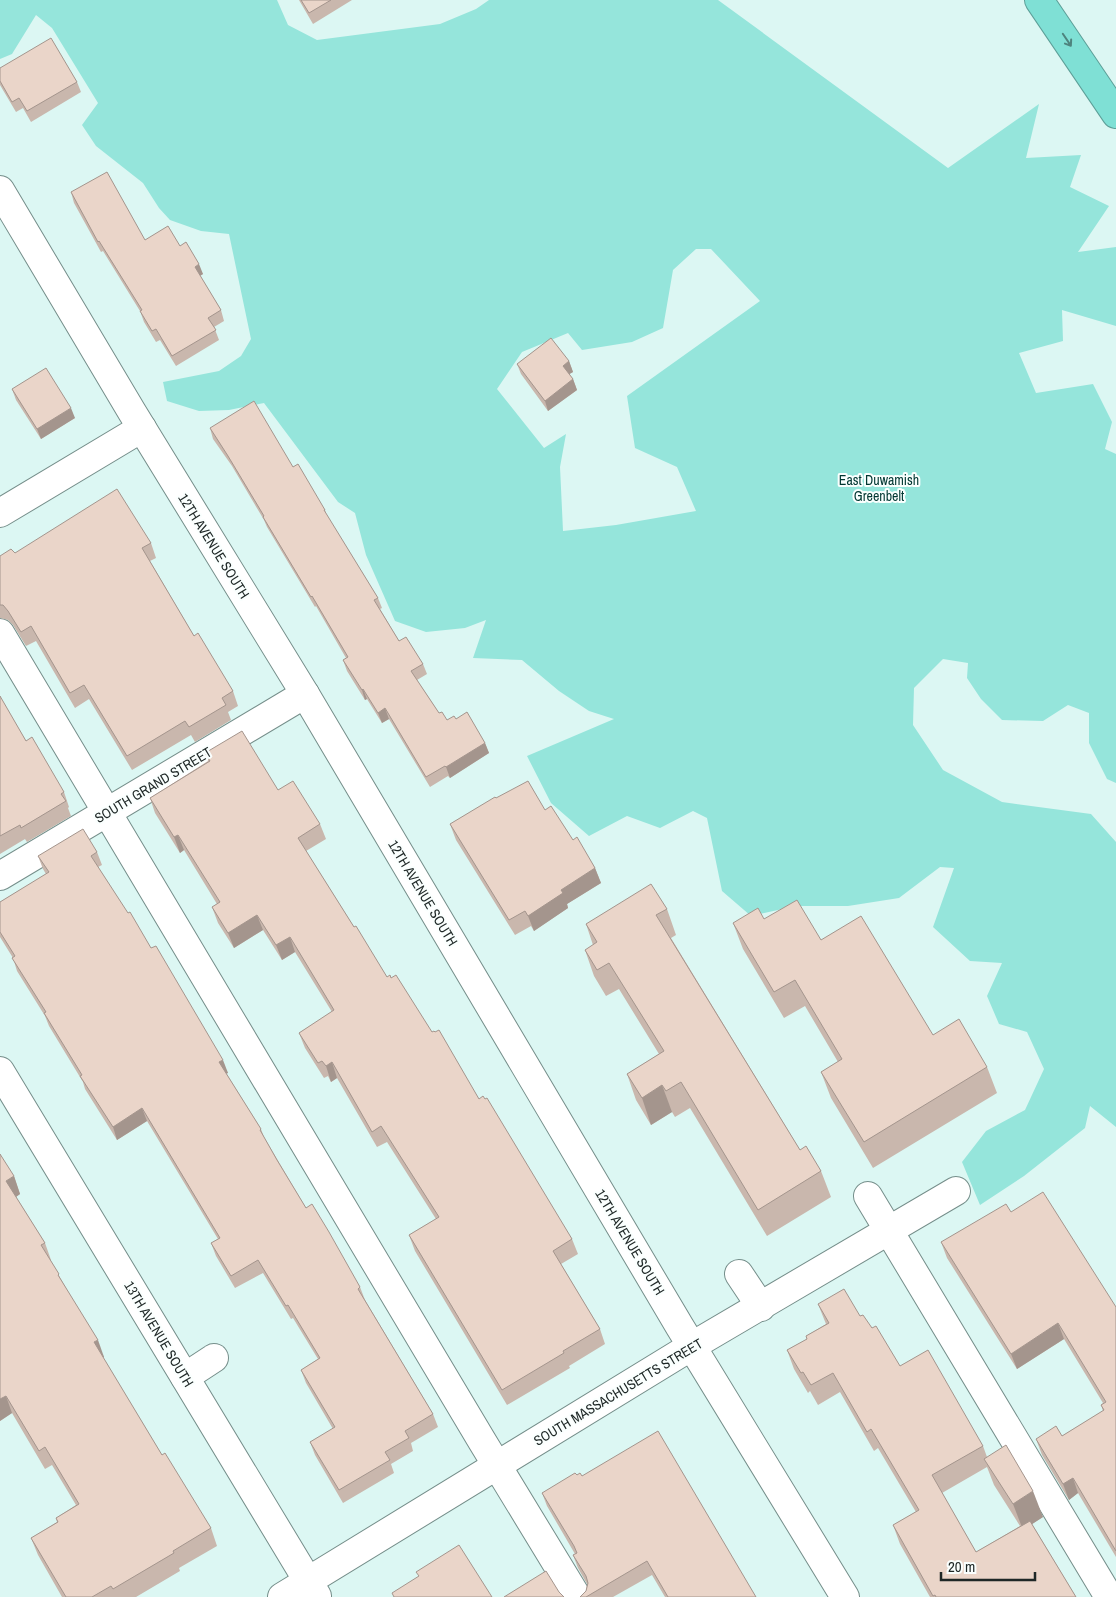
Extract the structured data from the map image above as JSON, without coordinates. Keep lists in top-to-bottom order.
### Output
{
  "streets": {
    "street": [
      "12TH AVENUE SOUTH",
      "SOUTH GRAND STREET",
      "13TH AVENUE SOUTH",
      "SOUTH MASSACHUSETTS STREET"
    ]
  },
  "crossings": [
    ["12TH AVENUE SOUTH", "SOUTH GRAND STREET"],
    ["12TH AVENUE SOUTH", "SOUTH MASSACHUSETTS STREET"],
    ["13TH AVENUE SOUTH", "SOUTH MASSACHUSETTS STREET"]
  ],
  "parks": ["East Duwamish Greenbelt"],
  "scale_bar": "20 m"
}
